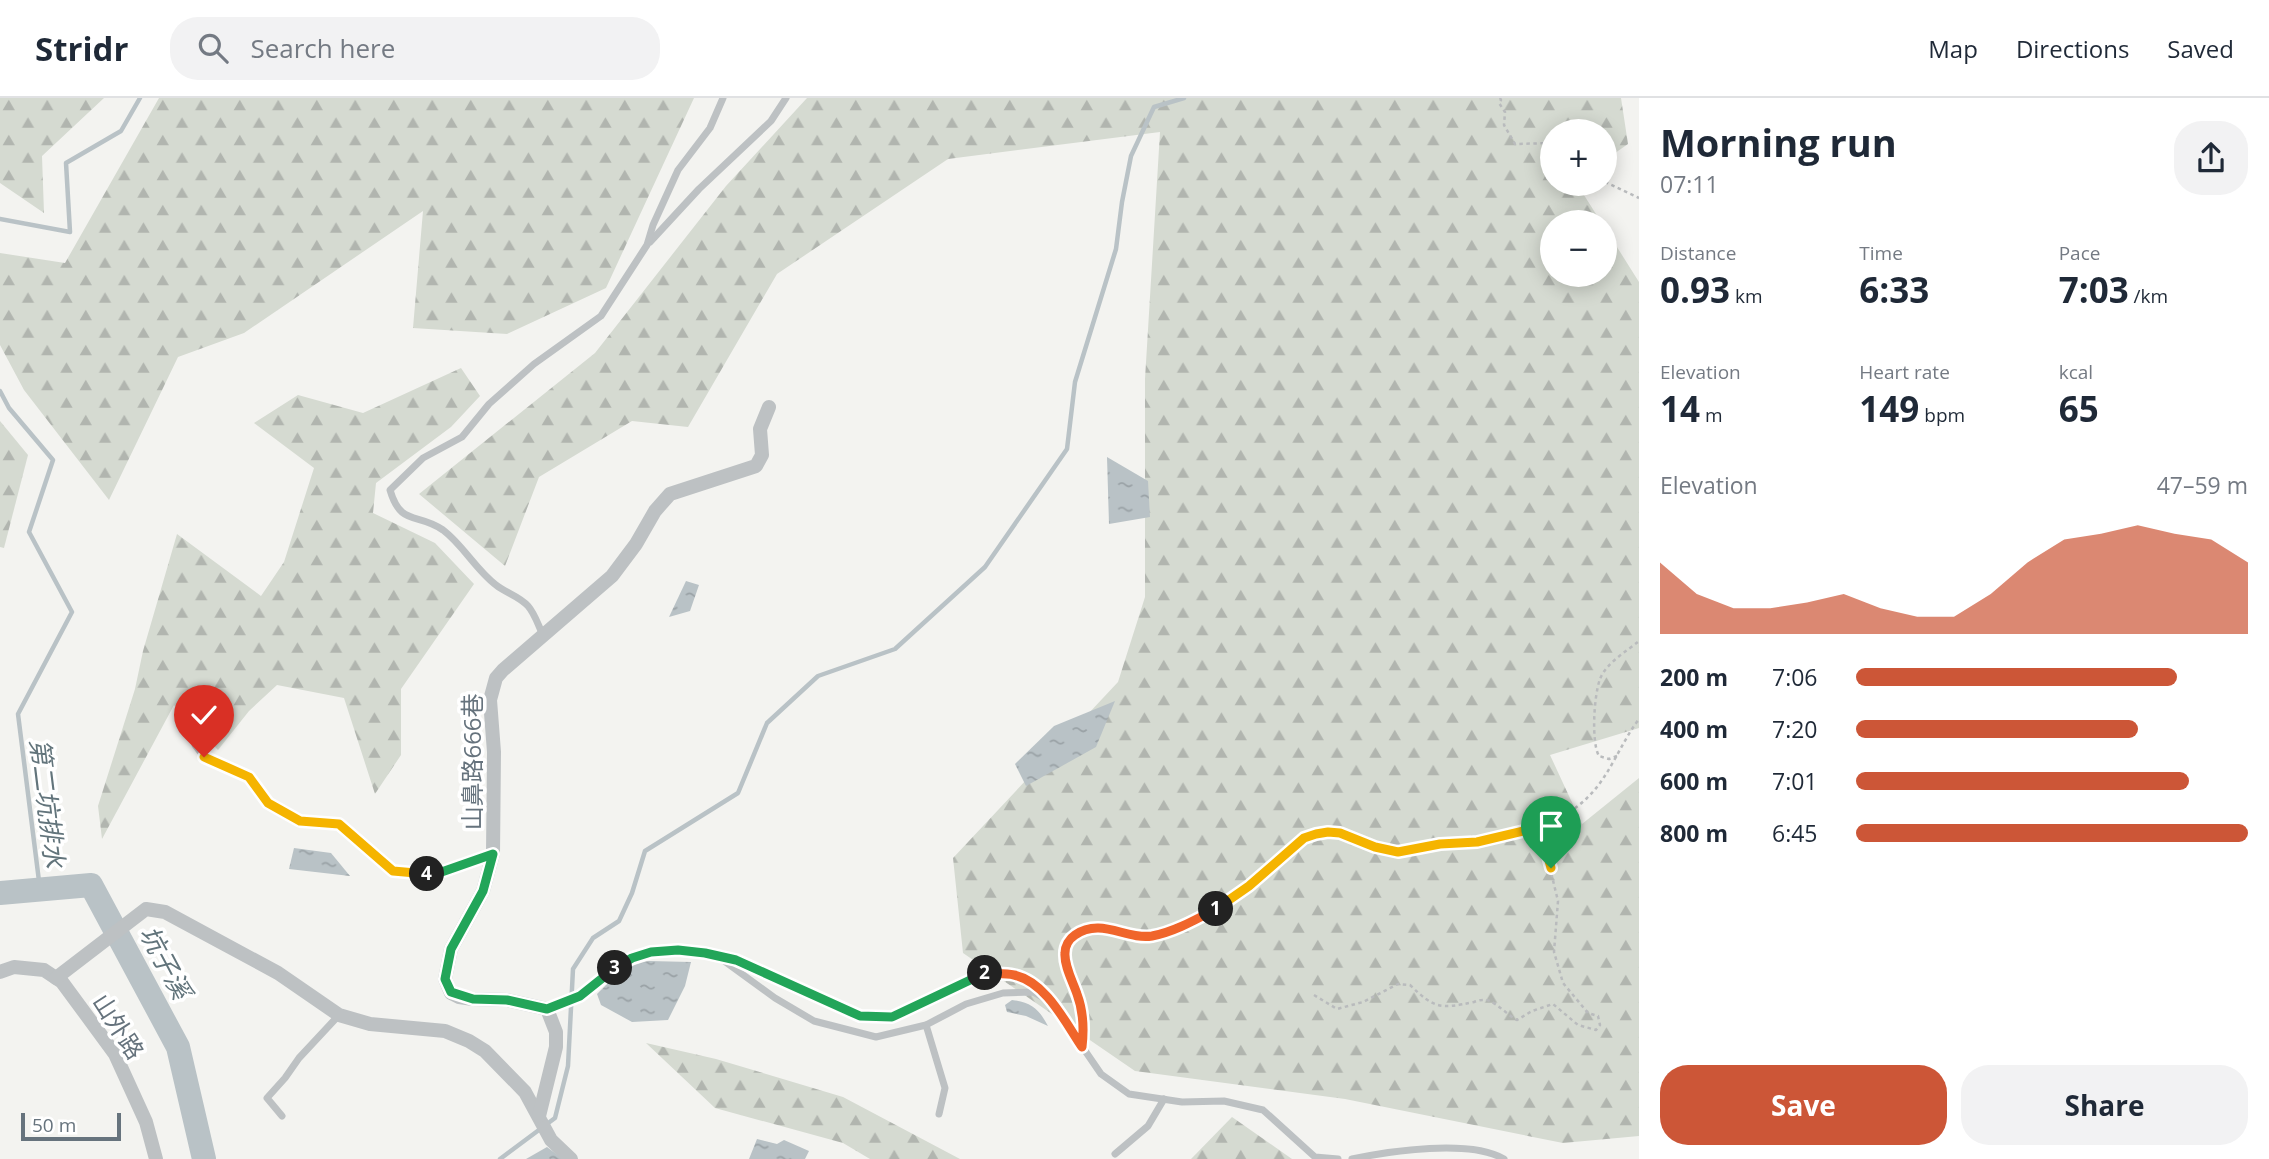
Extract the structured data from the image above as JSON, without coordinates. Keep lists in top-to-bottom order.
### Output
{
  "streets": {
    "street": ["山鼻路666巷", "山外路"]
  },
  "water": ["第二坑排水", "坑子溪"],
  "scale_bar": "50 m",
  "page": {
    "header": "Stridr",
    "search": "Search here",
    "nav": ["Map", "Directions", "Saved"],
    "heading": ["Morning run", "07:11"],
    "map_buttons": ["+", "−"],
    "stats": [
      ["Distance", "0.93 km"],
      ["Time", "6:33"],
      ["Pace", "7:03 /km"],
      ["Elevation", "14 m"],
      ["Heart rate", "149 bpm"],
      ["kcal", "65"]
    ],
    "chart": ["Elevation", "47–59 m"],
    "list": [
      {
        "name": "200 m",
        "note": "7:06"
      },
      {
        "name": "400 m",
        "note": "7:20"
      },
      {
        "name": "600 m",
        "note": "7:01"
      },
      {
        "name": "800 m",
        "note": "6:45"
      }
    ],
    "pins": [
      "4",
      "1",
      "3",
      "2"
    ],
    "buttons": ["Save", "Share"],
    "scale": "50 m"
  }
}
